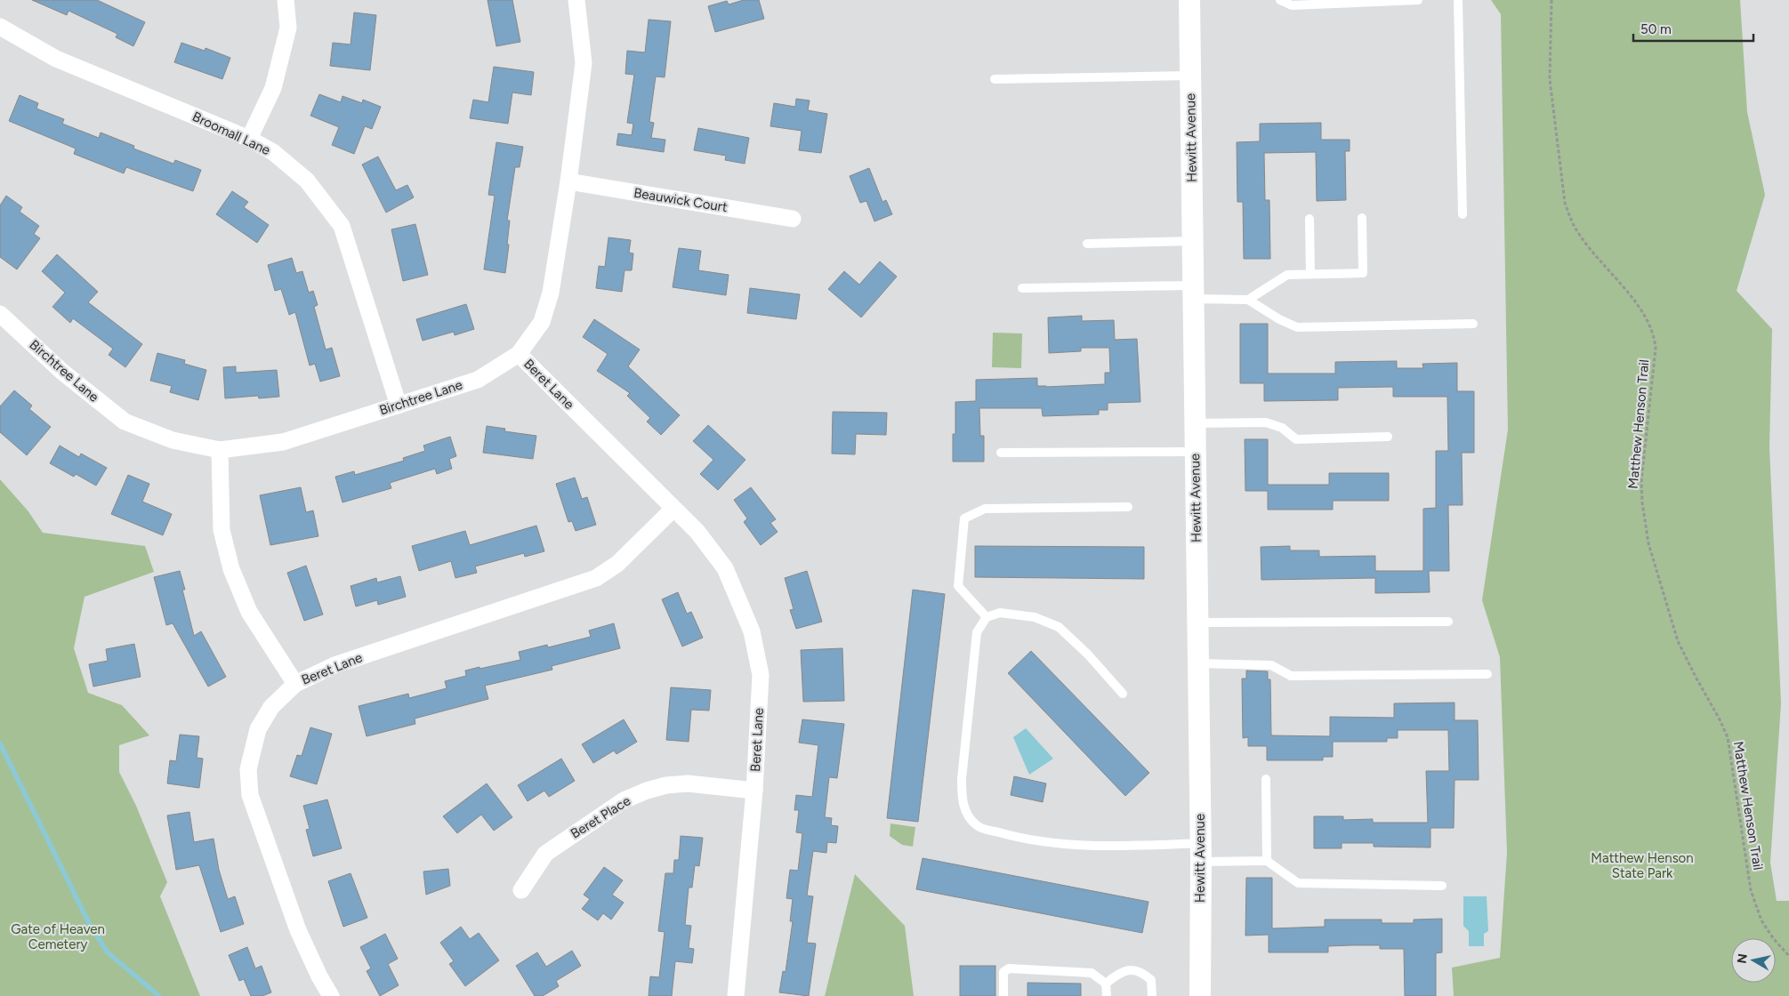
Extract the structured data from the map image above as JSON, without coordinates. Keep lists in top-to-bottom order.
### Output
{
  "streets": {
    "street": [
      "Broomall Lane",
      "Hewitt Avenue",
      "Beauwick Court",
      "Birchtree Lane",
      "Beret Lane",
      "Beret Place"
    ],
    "path": ["Matthew Henson Trail"]
  },
  "crossings": [
    ["Broomall Lane", "Birchtree Lane"],
    ["Beauwick Court", "Birchtree Lane"],
    ["Birchtree Lane", "Beret Lane"],
    ["Beret Lane", "Beret Place"]
  ],
  "parks": ["Matthew Henson State Park", "Gate of Heaven Cemetery"],
  "scale_bar": "50 m",
  "north": "left"
}
